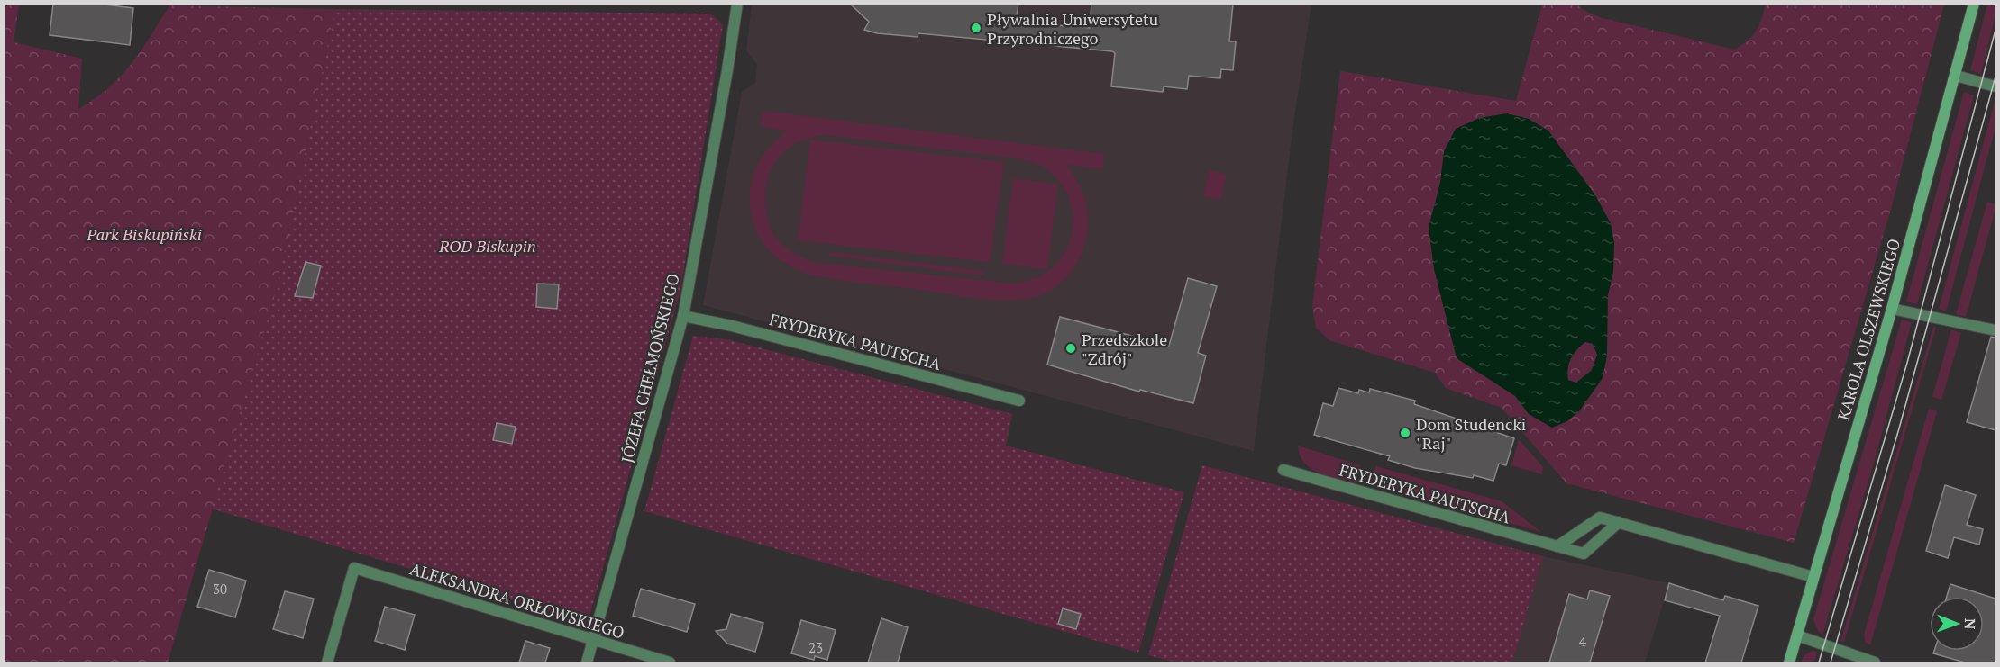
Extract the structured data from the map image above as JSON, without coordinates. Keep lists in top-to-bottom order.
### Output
{
  "streets": {
    "street": [
      "KAROLA OLSZEWSKIEGO",
      "FRYDERYKA PAUTSCHA",
      "JÓZEFA CHEŁMOŃSKIEGO",
      "ALEKSANDRA ORŁOWSKIEGO"
    ]
  },
  "crossings": [
    ["FRYDERYKA PAUTSCHA", "JÓZEFA CHEŁMOŃSKIEGO"],
    ["JÓZEFA CHEŁMOŃSKIEGO", "ALEKSANDRA ORŁOWSKIEGO"]
  ],
  "parks": ["Park Biskupiński", "ROD Biskupin"],
  "places": ["Pływalnia Uniwersytetu Przyrodniczego", "Przedszkole \"Zdrój\"", "Dom Studencki \"Raj\""],
  "house_numbers": ["30", "4", "23"],
  "north": "right"
}
